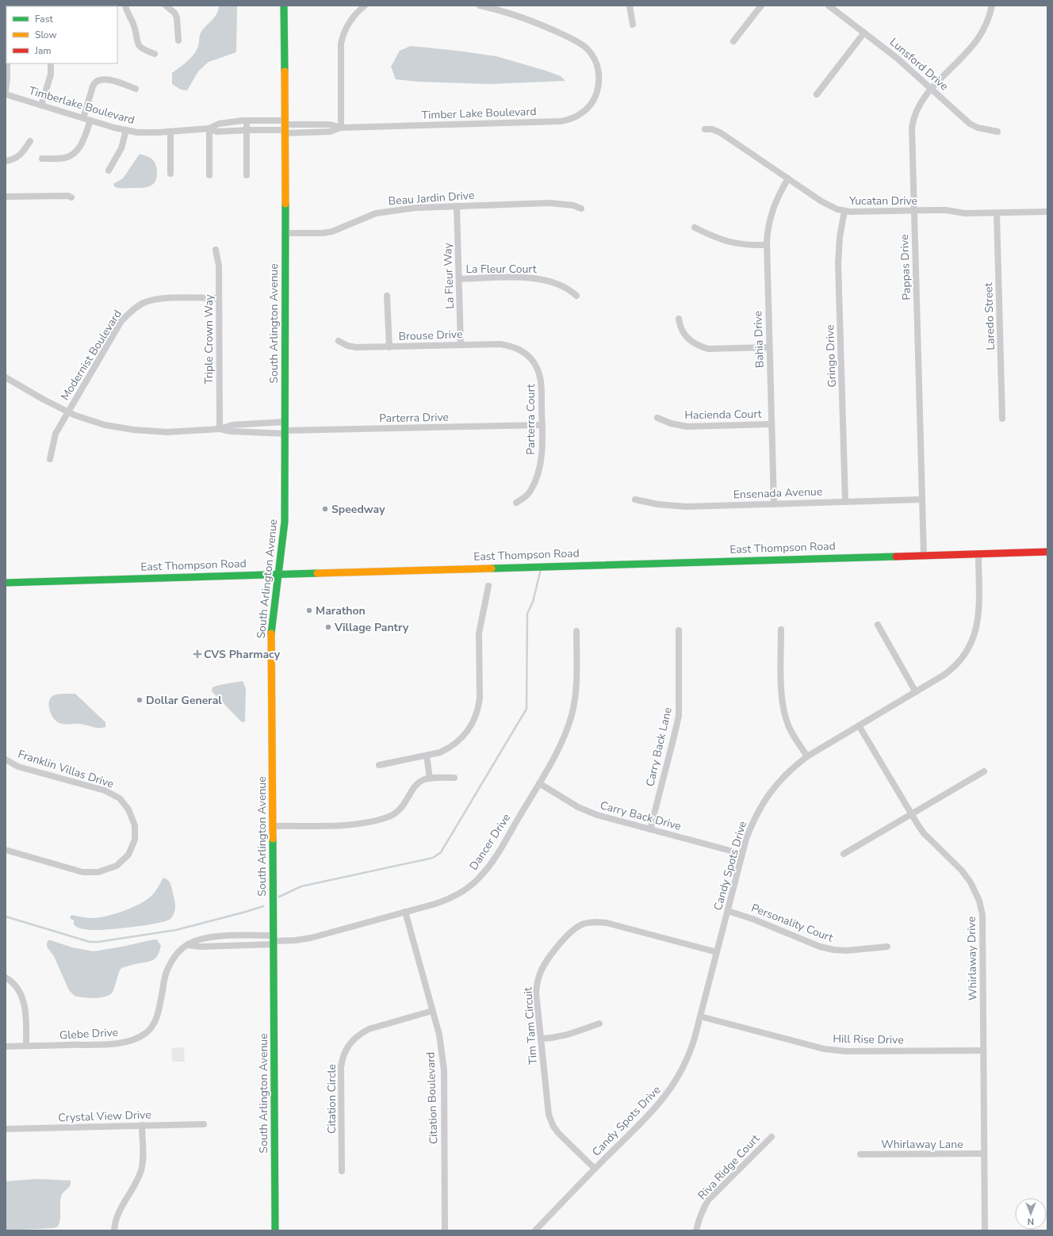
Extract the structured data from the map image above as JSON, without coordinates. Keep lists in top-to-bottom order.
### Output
{
  "streets": {
    "main road": ["South Arlington Avenue", "East Thompson Road"],
    "street": [
      "Lunsford Drive",
      "Timberlake Boulevard",
      "Timber Lake Boulevard",
      "Beau Jardin Drive",
      "Yucatan Drive",
      "Pappas Drive",
      "La Fleur Court",
      "La Fleur Way",
      "Laredo Street",
      "Brouse Drive",
      "Triple Crown Way",
      "Bahia Drive",
      "Modernist Boulevard",
      "Gringo Drive",
      "Hacienda Court",
      "Parterra Drive",
      "Parterra Court",
      "Ensenada Avenue",
      "Carry Back Lane",
      "Franklin Villas Drive",
      "Carry Back Drive",
      "Dancer Drive",
      "Candy Spots Drive",
      "Personality Court",
      "Whirlaway Drive",
      "Tim Tam Circuit",
      "Glebe Drive",
      "Hill Rise Drive",
      "Citation Boulevard",
      "Citation Circle",
      "Crystal View Drive",
      "Whirlaway Lane",
      "Riva Ridge Court"
    ]
  },
  "crossings": [
    ["Lunsford Drive", "Pappas Drive"],
    ["Timberlake Boulevard", "Timber Lake Boulevard"],
    ["Timber Lake Boulevard", "South Arlington Avenue"],
    ["Beau Jardin Drive", "La Fleur Way"],
    ["Beau Jardin Drive", "South Arlington Avenue"],
    ["Yucatan Drive", "Pappas Drive"],
    ["Yucatan Drive", "Laredo Street"],
    ["Yucatan Drive", "Bahia Drive"],
    ["Yucatan Drive", "Gringo Drive"],
    ["Pappas Drive", "Ensenada Avenue"],
    ["Pappas Drive", "East Thompson Road"],
    ["La Fleur Court", "La Fleur Way"],
    ["La Fleur Way", "Brouse Drive"],
    ["South Arlington Avenue", "Parterra Drive"],
    ["South Arlington Avenue", "East Thompson Road"],
    ["South Arlington Avenue", "Dancer Drive"],
    ["South Arlington Avenue", "Glebe Drive"],
    ["Brouse Drive", "Parterra Court"],
    ["Triple Crown Way", "Modernist Boulevard"],
    ["Triple Crown Way", "Parterra Drive"],
    ["Bahia Drive", "Hacienda Court"],
    ["Bahia Drive", "Ensenada Avenue"],
    ["Gringo Drive", "Ensenada Avenue"],
    ["Parterra Drive", "Parterra Court"],
    ["East Thompson Road", "Candy Spots Drive"],
    ["Carry Back Lane", "Carry Back Drive"],
    ["Carry Back Drive", "Dancer Drive"],
    ["Carry Back Drive", "Candy Spots Drive"],
    ["Dancer Drive", "Glebe Drive"],
    ["Dancer Drive", "Citation Boulevard"],
    ["Candy Spots Drive", "Personality Court"],
    ["Candy Spots Drive", "Whirlaway Drive"],
    ["Candy Spots Drive", "Tim Tam Circuit"],
    ["Candy Spots Drive", "Hill Rise Drive"],
    ["Whirlaway Drive", "Hill Rise Drive"],
    ["Whirlaway Drive", "Whirlaway Lane"],
    ["Citation Boulevard", "Citation Circle"]
  ],
  "places": {
    "other": [
      "Speedway",
      "Marathon",
      "Village Pantry",
      "Dollar General"
    ],
    "health": ["CVS Pharmacy"]
  },
  "legend": ["Fast", "Slow", "Jam"],
  "north": "bottom"
}
